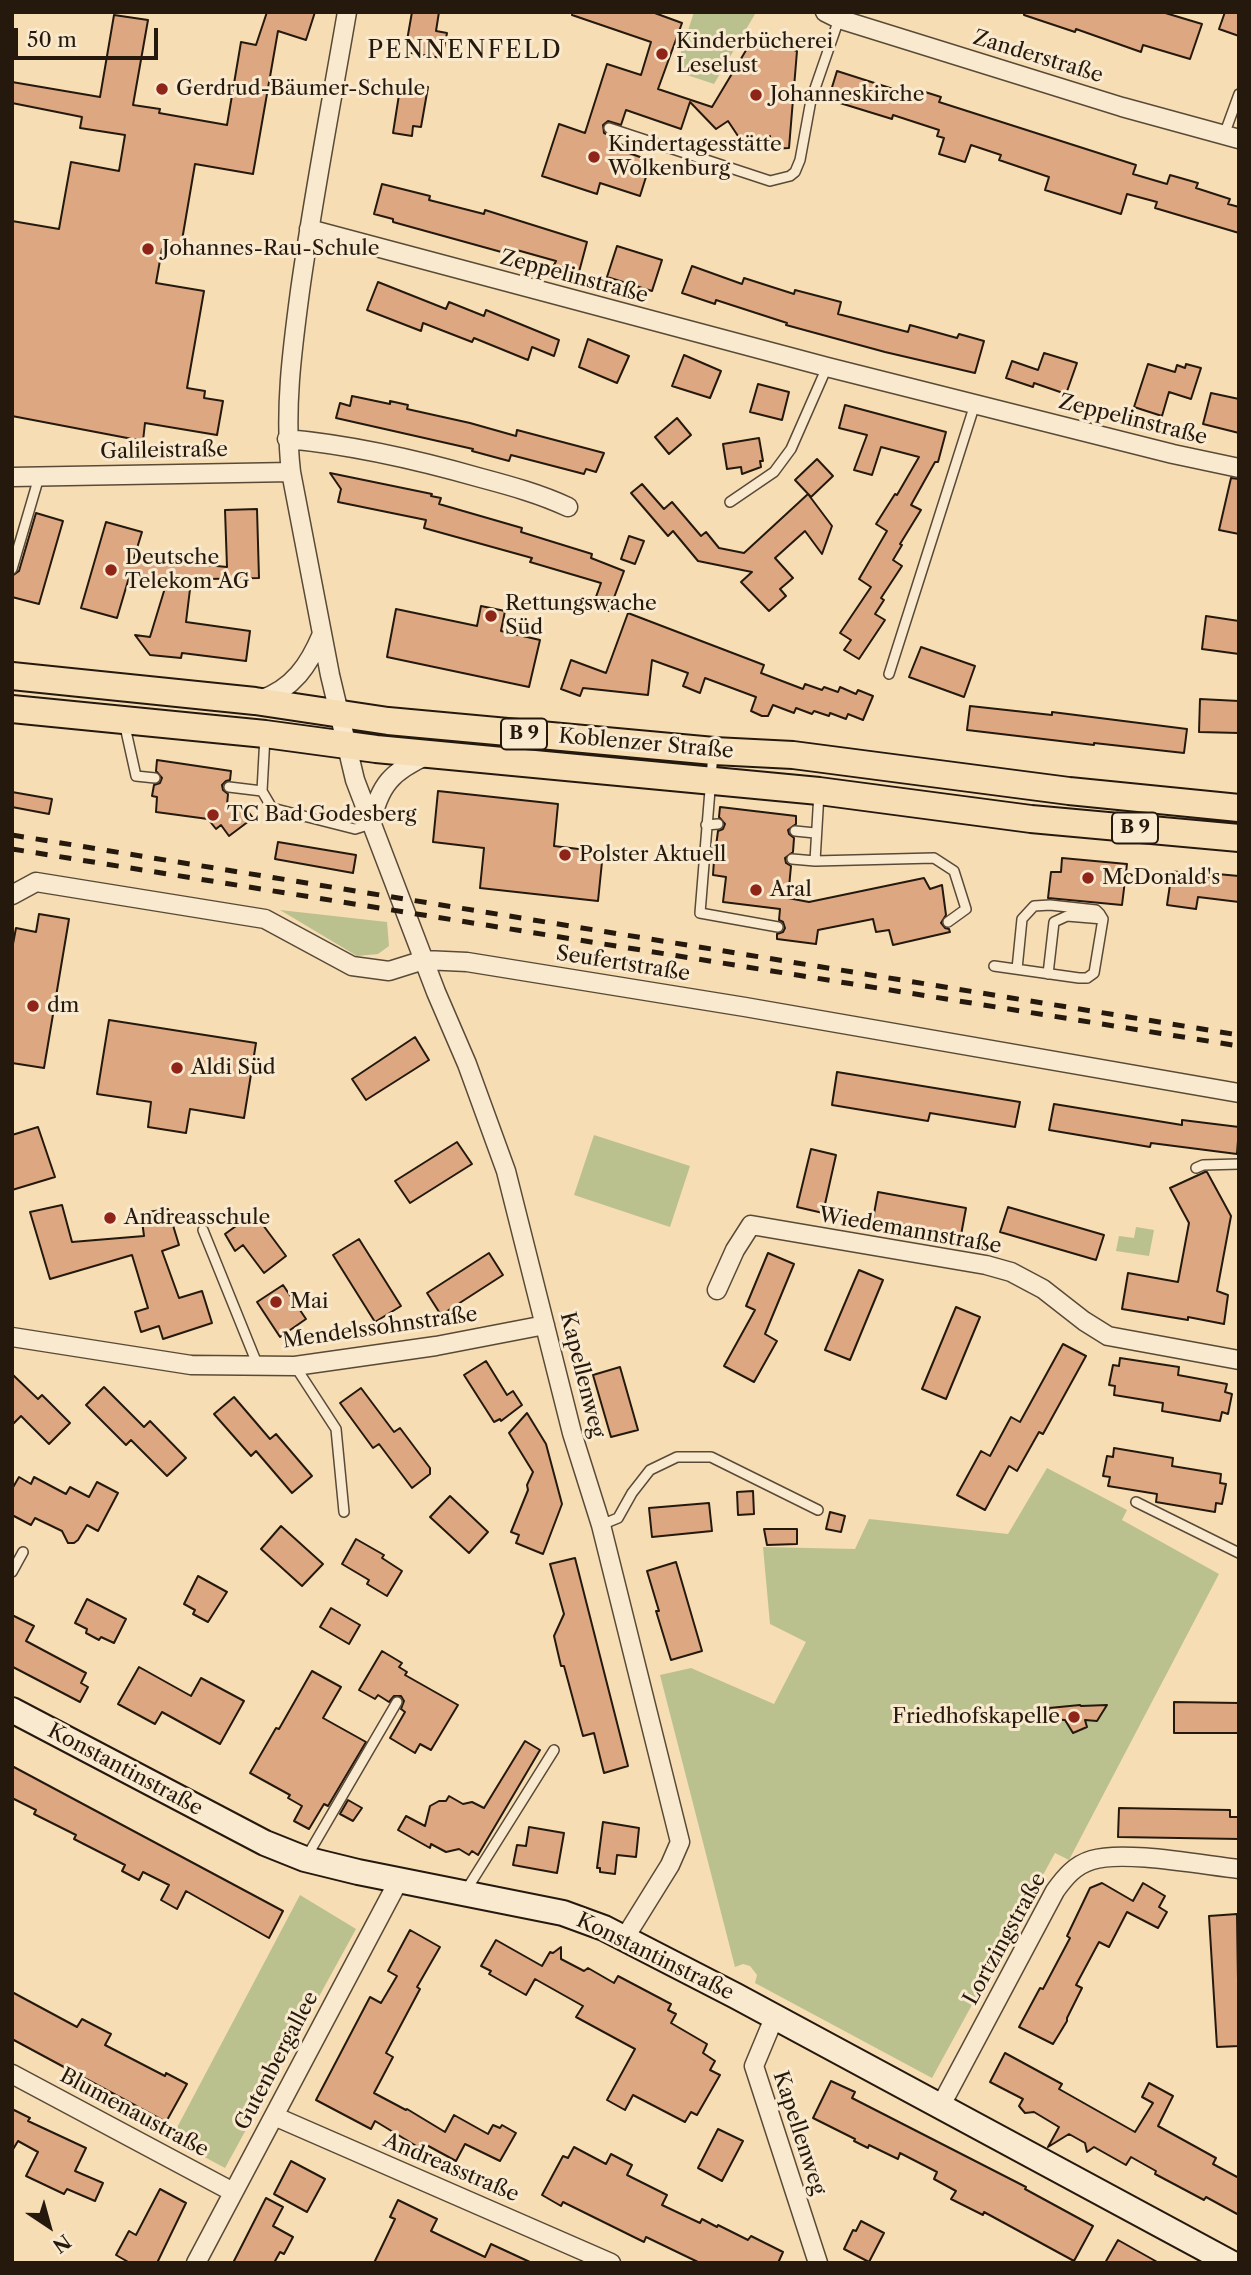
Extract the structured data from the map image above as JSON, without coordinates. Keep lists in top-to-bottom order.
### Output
{
  "streets": {
    "main road": ["B 9", "Koblenzer Straße", "Konstantinstraße"],
    "street": [
      "Zanderstraße",
      "Zeppelinstraße",
      "Galileistraße",
      "Seufertstraße",
      "Wiedemannstraße",
      "Mendelssohnstraße",
      "Kapellenweg",
      "Lortzingstraße",
      "Gutenbergallee",
      "Blumenaustraße",
      "Andreasstraße"
    ]
  },
  "crossings": [
    ["Zeppelinstraße", "Kapellenweg"],
    ["Galileistraße", "Kapellenweg"],
    ["Koblenzer Straße", "Kapellenweg"],
    ["Seufertstraße", "Kapellenweg"],
    ["Mendelssohnstraße", "Kapellenweg"],
    ["Kapellenweg", "Konstantinstraße"],
    ["Konstantinstraße", "Lortzingstraße"],
    ["Konstantinstraße", "Gutenbergallee"],
    ["Gutenbergallee", "Blumenaustraße"],
    ["Gutenbergallee", "Andreasstraße"]
  ],
  "districts": ["PENNENFELD"],
  "places": [
    "Kinderbücherei Leselust",
    "Gerdrud-Bäumer-Schule",
    "Johanneskirche",
    "Kindertagesstätte Wolkenburg",
    "Johannes-Rau-Schule",
    "Deutsche Telekom AG",
    "Rettungswache Süd",
    "TC Bad Godesberg",
    "Polster Aktuell",
    "McDonald's",
    "Aral",
    "dm",
    "Aldi Süd",
    "Andreasschule",
    "Mai",
    "Friedhofskapelle"
  ],
  "scale_bar": "50 m",
  "north": "bottom right"
}
